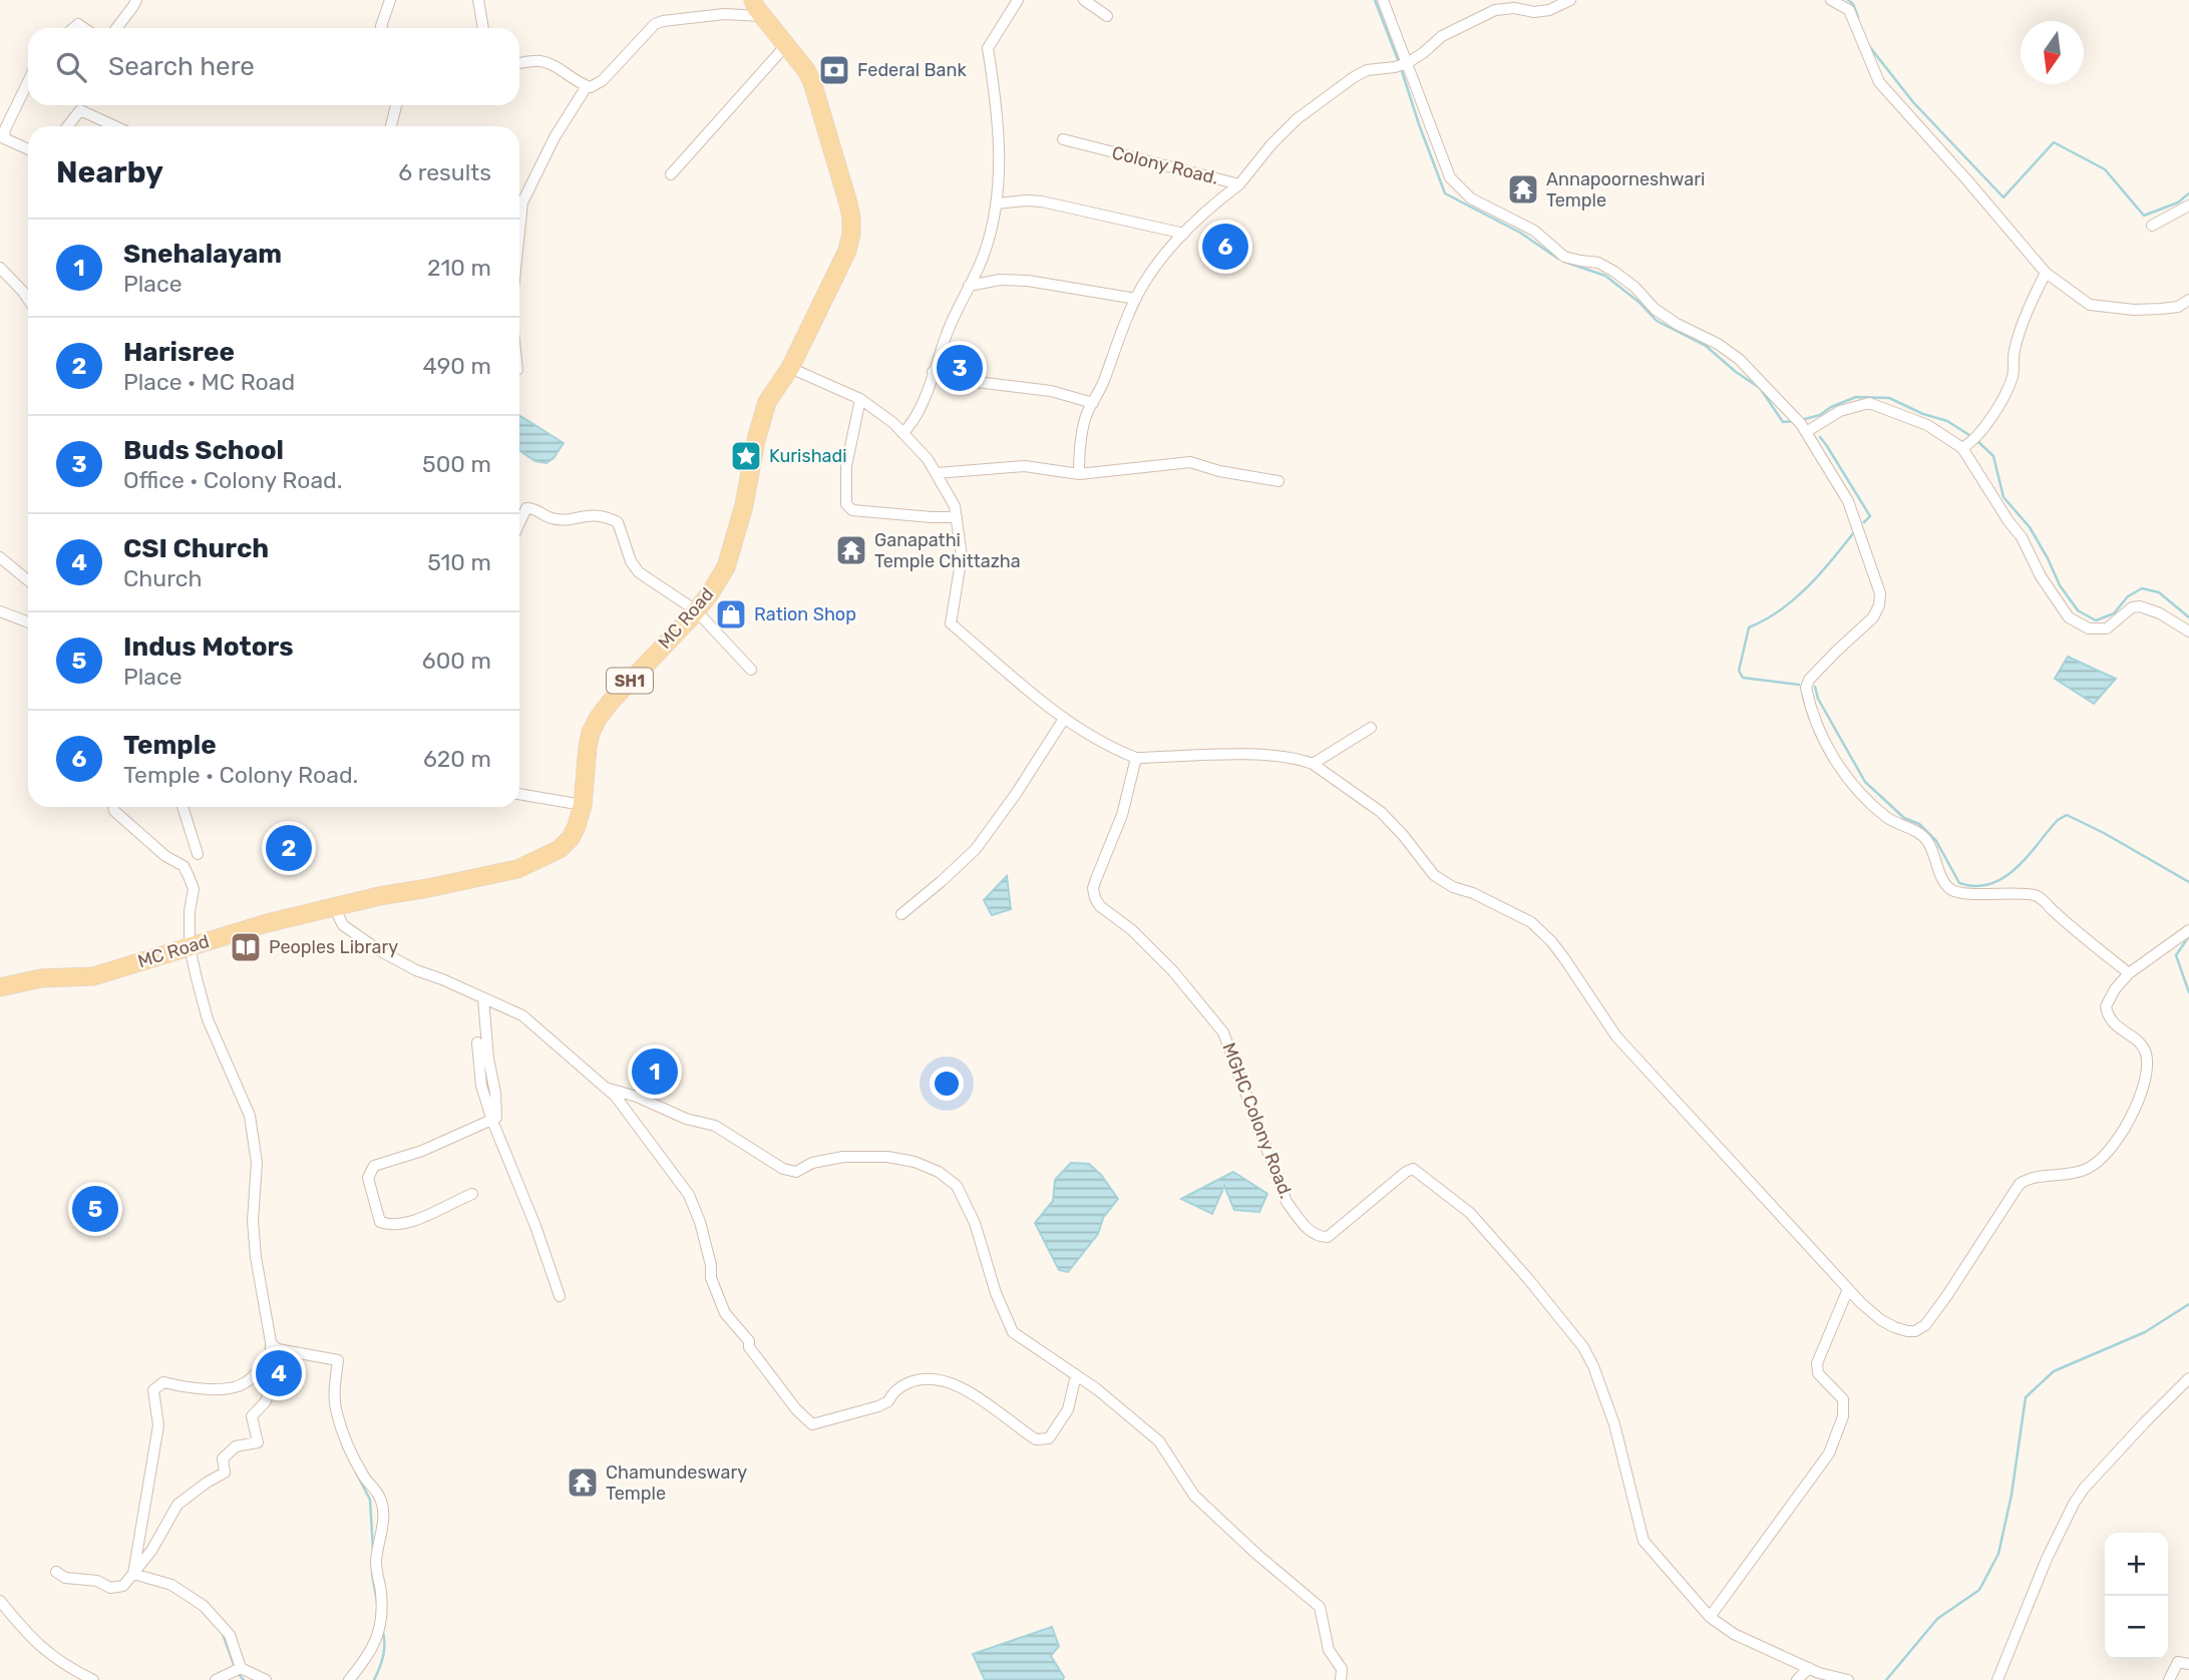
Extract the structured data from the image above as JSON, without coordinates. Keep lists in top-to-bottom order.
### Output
{
  "streets": {
    "main road": ["MC Road", "SH1"],
    "street": ["Colony Road.", "MGHC Colony Road."]
  },
  "places": {
    "bank": ["Federal Bank"],
    "temple": ["Annapoorneshwari Temple", "Ganapathi Temple Chittazha", "Chamundeswary Temple"],
    "place": ["Kurishadi"],
    "shop": ["Ration Shop"],
    "library": ["Peoples Library"]
  },
  "north": "bottom",
  "page": {
    "search": "Search here",
    "heading": ["Nearby", "6 results"],
    "list": [
      {
        "mark": "1",
        "name": "Snehalayam",
        "note": "Place",
        "value": "210 m"
      },
      {
        "mark": "2",
        "name": "Harisree",
        "note": "Place · MC Road",
        "value": "490 m"
      },
      {
        "mark": "3",
        "name": "Buds School",
        "note": "Office · Colony Road.",
        "value": "500 m"
      },
      {
        "mark": "4",
        "name": "CSI Church",
        "note": "Church",
        "value": "510 m"
      },
      {
        "mark": "5",
        "name": "Indus Motors",
        "note": "Place",
        "value": "600 m"
      },
      {
        "mark": "6",
        "name": "Temple",
        "note": "Temple · Colony Road.",
        "value": "620 m"
      }
    ],
    "pins": [
      "6",
      "3",
      "2",
      "1",
      "5",
      "4"
    ],
    "map_buttons": ["+", "−"]
  }
}
